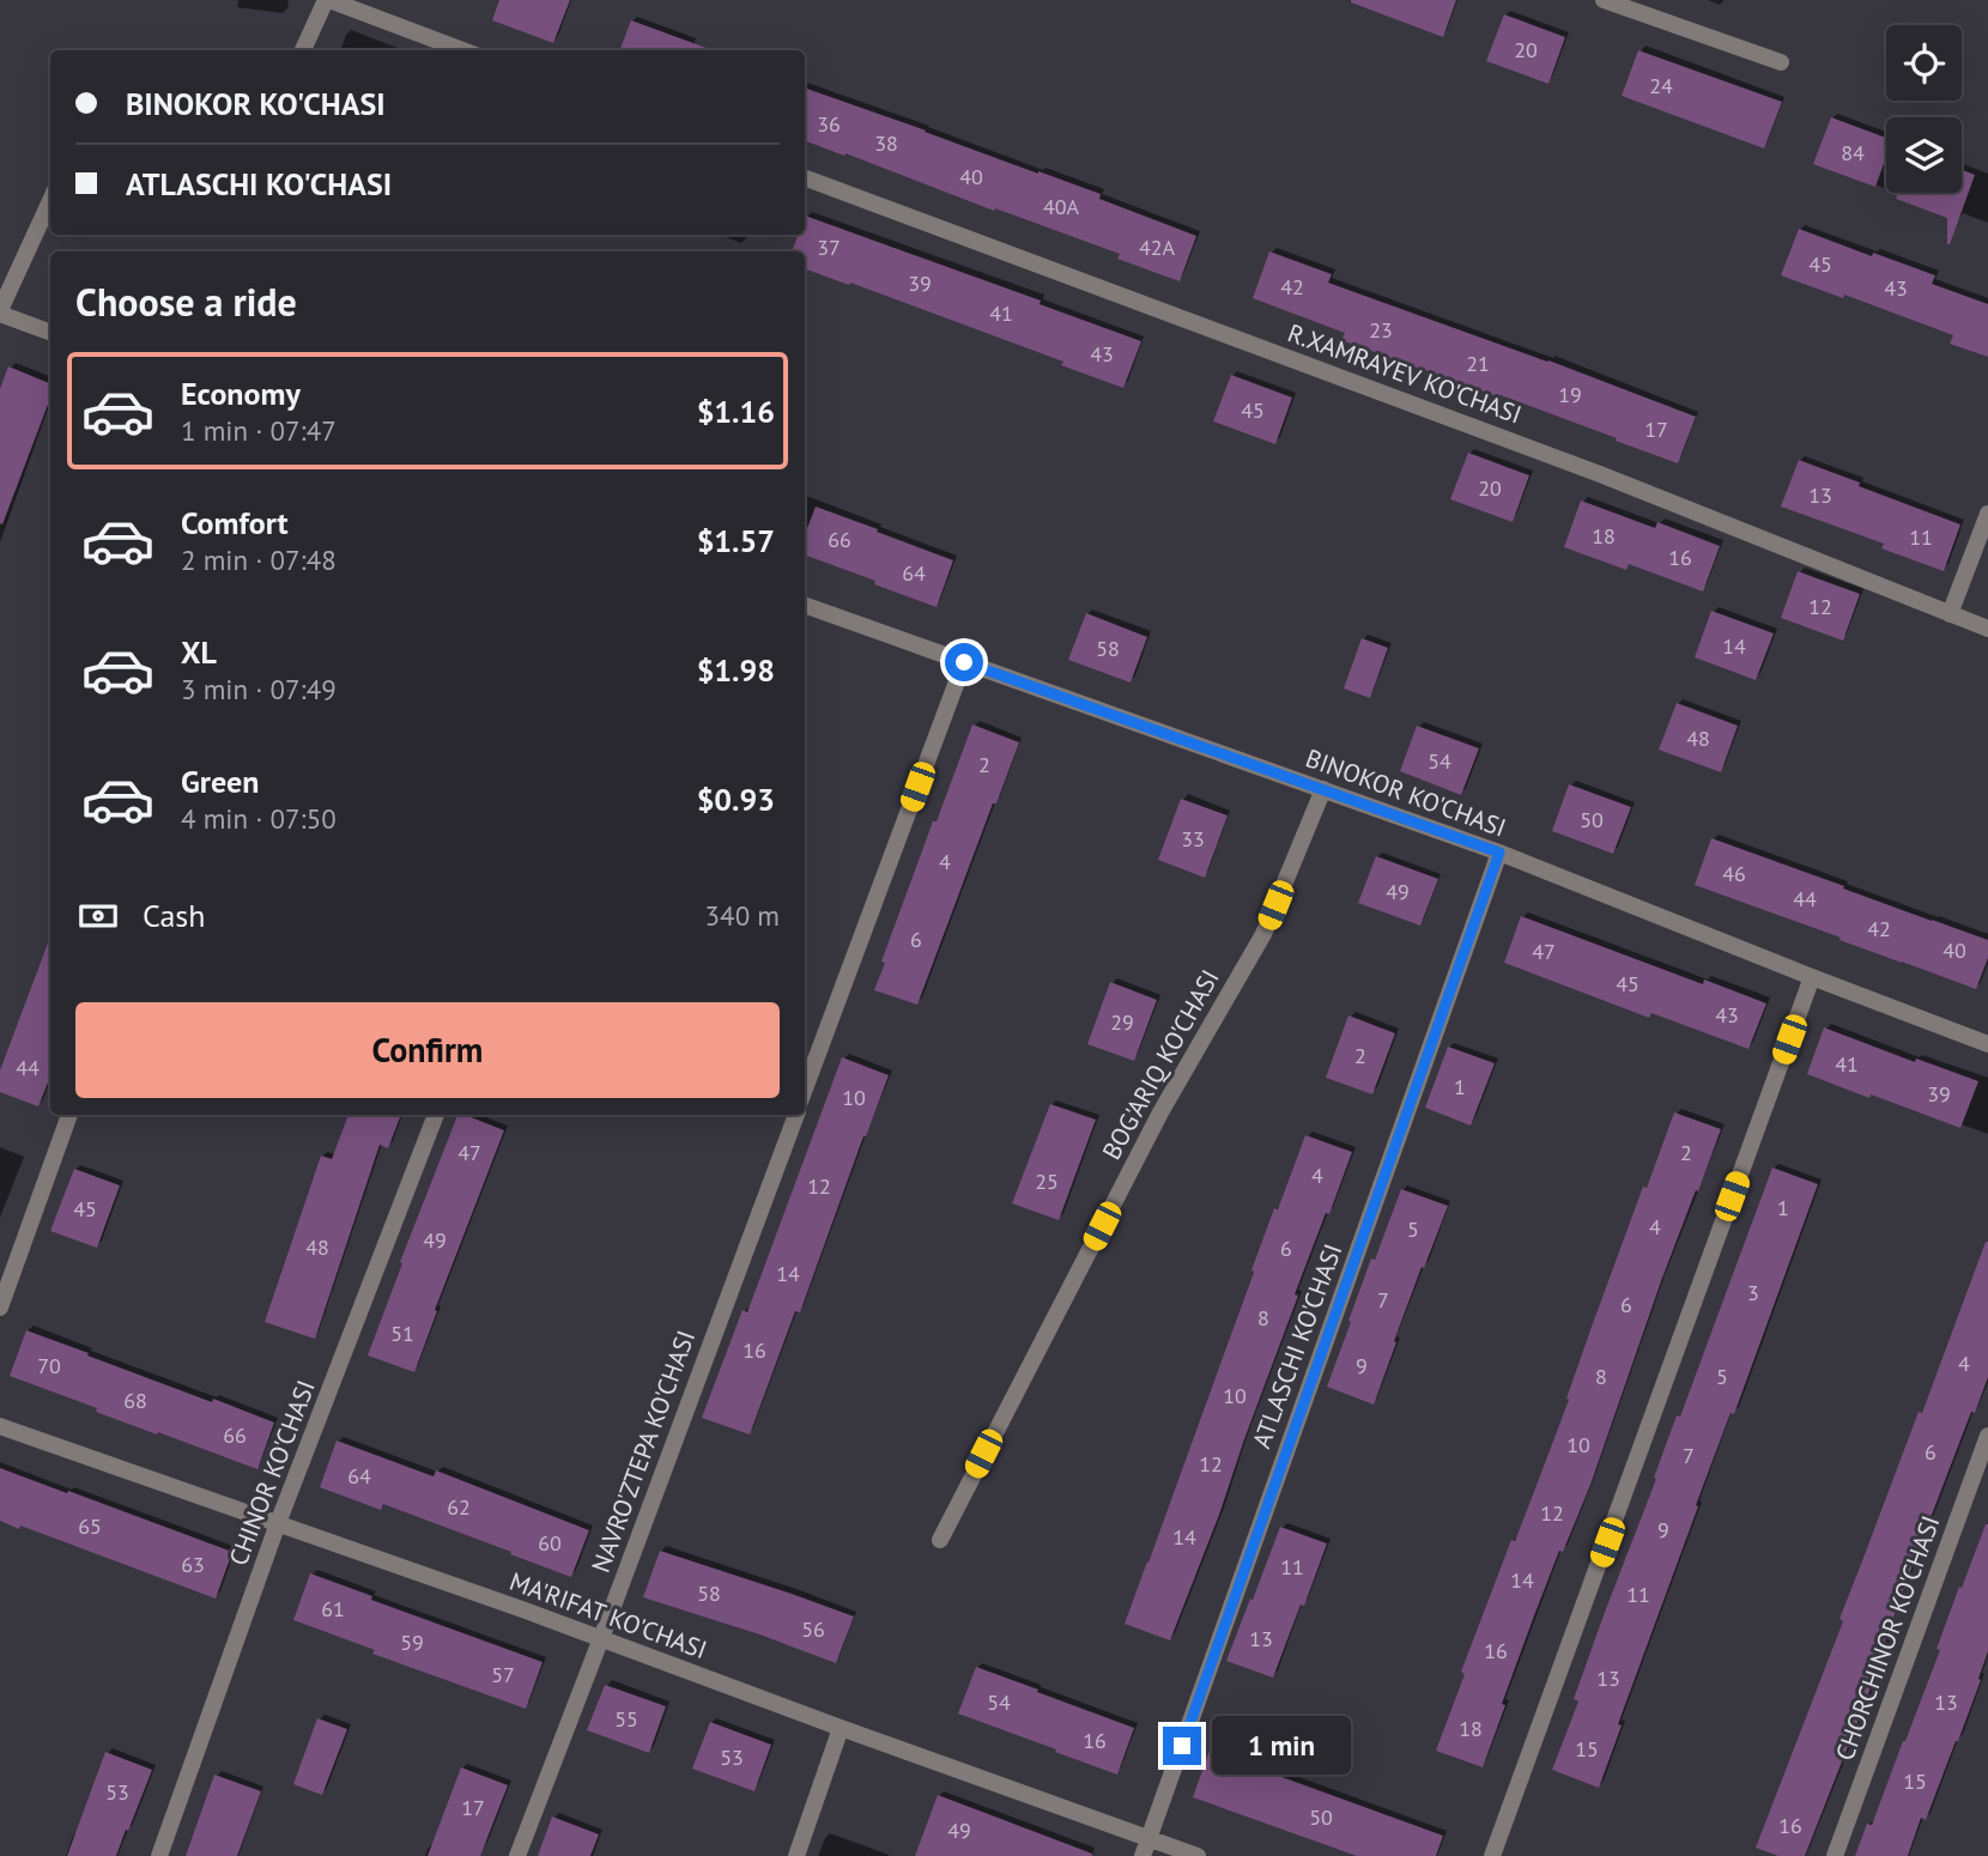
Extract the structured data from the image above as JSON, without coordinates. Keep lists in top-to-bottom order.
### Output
{
  "streets": {
    "street": [
      "R.XAMRAYEV KO'CHASI",
      "BINOKOR KO'CHASI",
      "BOG'ARIQ KO'CHASI",
      "ATLASCHI KO'CHASI",
      "NAVRO'ZTEPA KO'CHASI",
      "CHINOR KO'CHASI",
      "MA'RIFAT KO'CHASI",
      "CHORCHINOR KO'CHASI"
    ]
  },
  "crossings": [
    ["BINOKOR KO'CHASI", "BOG'ARIQ KO'CHASI"],
    ["BINOKOR KO'CHASI", "ATLASCHI KO'CHASI"],
    ["ATLASCHI KO'CHASI", "MA'RIFAT KO'CHASI"],
    ["NAVRO'ZTEPA KO'CHASI", "MA'RIFAT KO'CHASI"],
    ["CHINOR KO'CHASI", "MA'RIFAT KO'CHASI"]
  ],
  "house_numbers": [
    "20",
    "24",
    "36",
    "38",
    "84",
    "40",
    "40A",
    "37",
    "42A",
    "45",
    "39",
    "42",
    "43",
    "41",
    "23",
    "43",
    "21",
    "19",
    "45",
    "17",
    "20",
    "13",
    "18",
    "11",
    "66",
    "16",
    "64",
    "12",
    "14",
    "58",
    "48",
    "54",
    "2",
    "50",
    "33",
    "4",
    "46",
    "49",
    "44",
    "42",
    "6",
    "40",
    "47",
    "45",
    "43",
    "29",
    "2",
    "41",
    "44",
    "1",
    "39",
    "10",
    "47",
    "2",
    "4",
    "25",
    "12",
    "1",
    "45",
    "4",
    "5",
    "49",
    "48",
    "6",
    "14",
    "3",
    "7",
    "6",
    "8",
    "51",
    "16",
    "4",
    "70",
    "9",
    "8",
    "5",
    "10",
    "68",
    "66",
    "10",
    "6",
    "7",
    "12",
    "64",
    "62",
    "12",
    "65",
    "9",
    "14",
    "60",
    "63",
    "11",
    "14",
    "58",
    "11",
    "61",
    "56",
    "13",
    "59",
    "16",
    "57",
    "13",
    "54",
    "13",
    "55",
    "18",
    "16",
    "15",
    "53",
    "15",
    "53",
    "17",
    "50",
    "16",
    "49"
  ],
  "page": {
    "banner": ["BINOKOR KO'CHASI", "ATLASCHI KO'CHASI"],
    "heading": "Choose a ride",
    "list": [
      {
        "name": "Economy",
        "note": "1 min · 07:47",
        "value": "$1.16"
      },
      {
        "name": "Comfort",
        "note": "2 min · 07:48",
        "value": "$1.57"
      },
      {
        "name": "XL",
        "note": "3 min · 07:49",
        "value": "$1.98"
      },
      {
        "name": "Green",
        "note": "4 min · 07:50",
        "value": "$0.93"
      }
    ],
    "pay": ["Cash", "340 m"],
    "buttons": "Confirm",
    "bubble": "1 min"
  }
}
